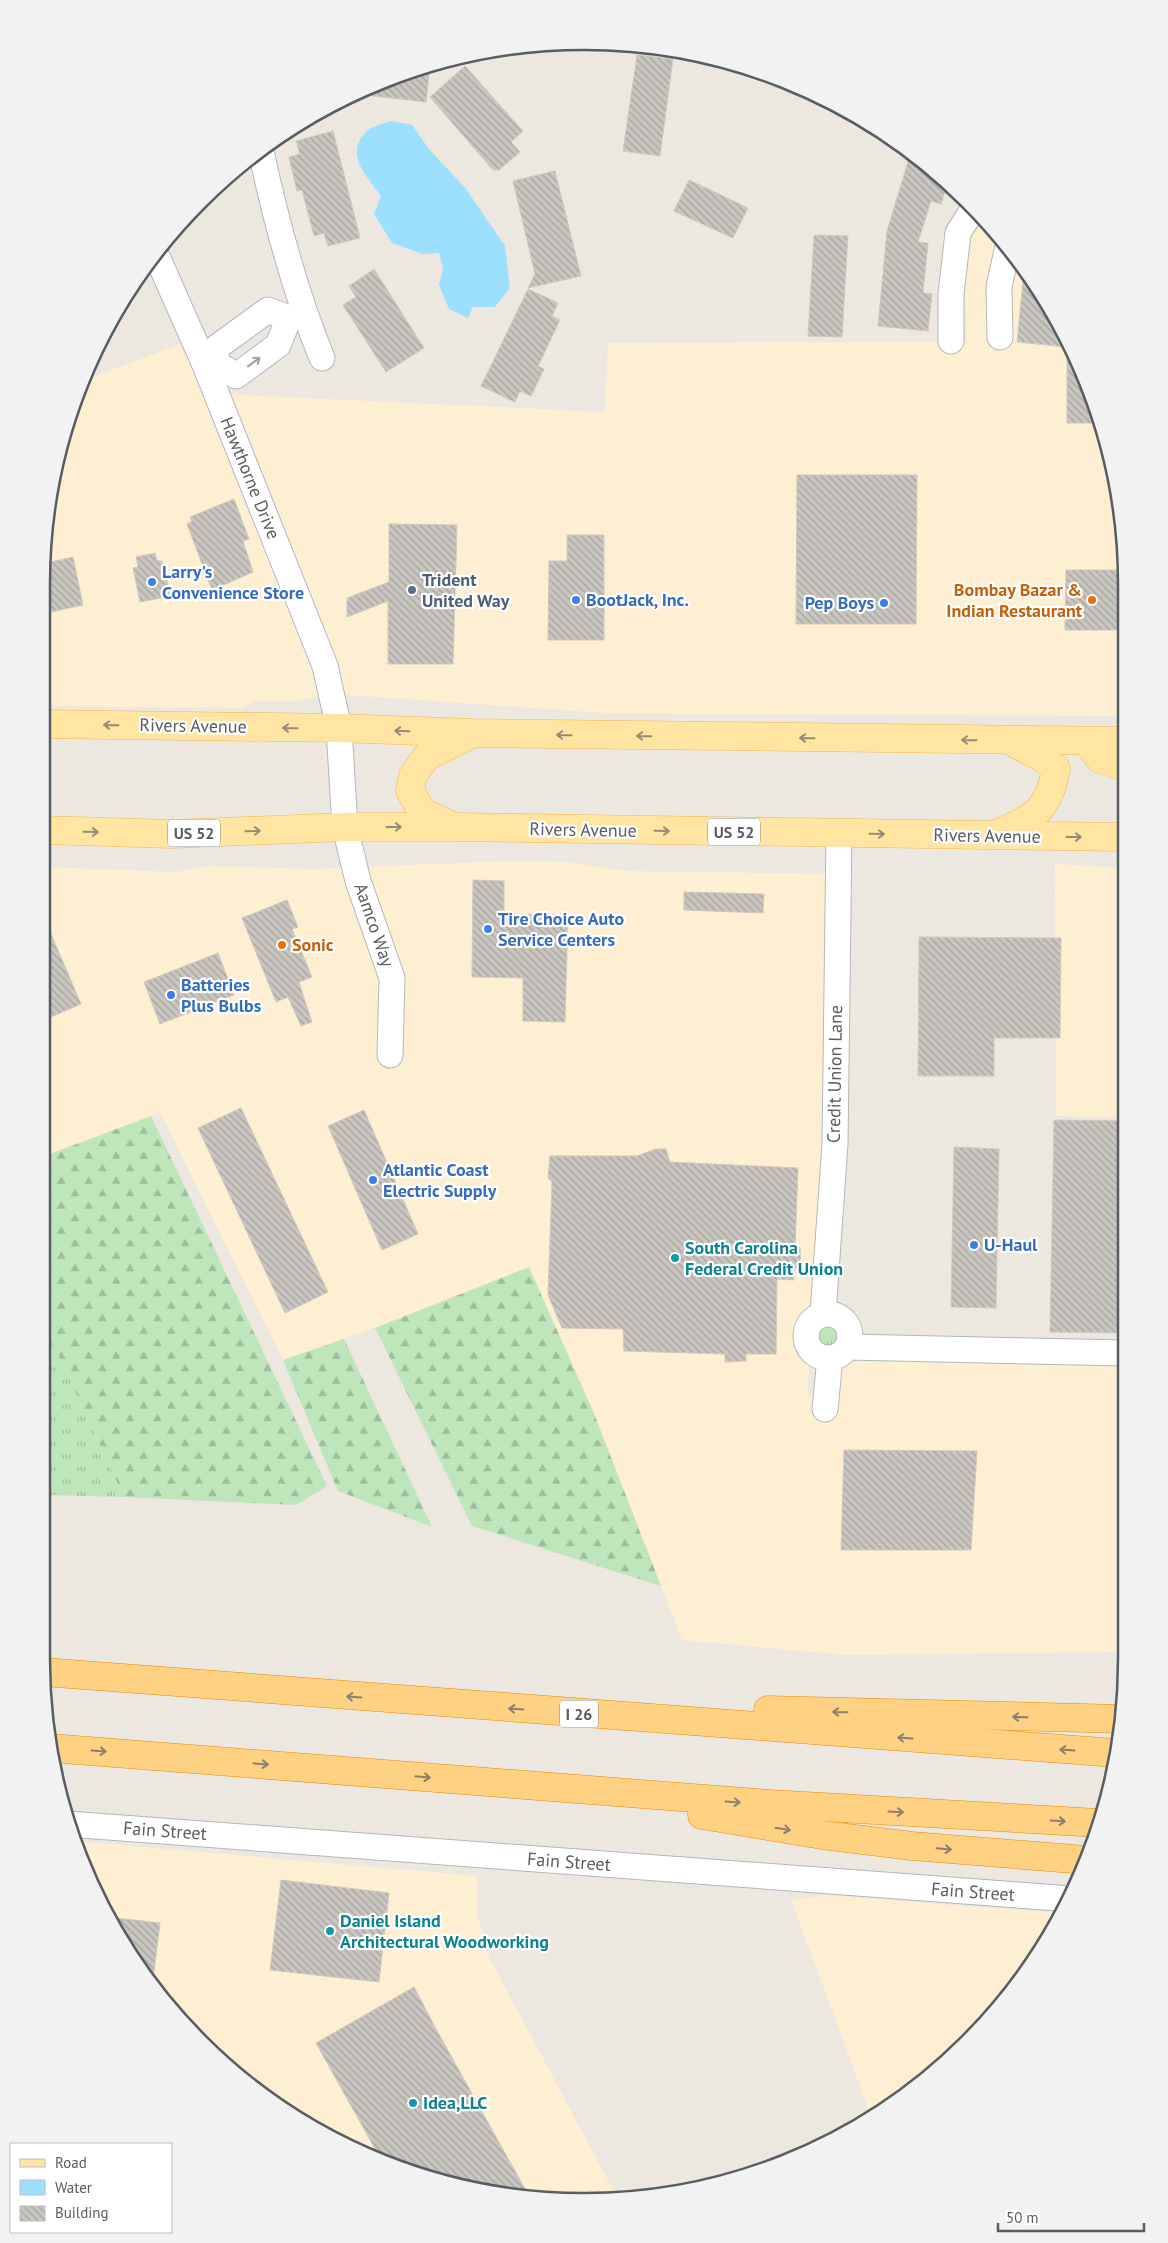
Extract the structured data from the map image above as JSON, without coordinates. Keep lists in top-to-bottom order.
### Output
{
  "streets": {
    "highway": ["I 26"],
    "main road": ["Rivers Avenue", "US 52"],
    "street": [
      "Hawthorne Drive",
      "Aamco Way",
      "Credit Union Lane",
      "Fain Street"
    ]
  },
  "crossings": [
    ["Hawthorne Drive", "Rivers Avenue"],
    ["Hawthorne Drive", "Aamco Way"],
    ["Rivers Avenue", "Aamco Way"],
    ["Rivers Avenue", "Credit Union Lane"]
  ],
  "places": [
    "Larry's Convenience Store",
    "Trident United Way",
    "BootJack, Inc.",
    "Bombay Bazar & Indian Restaurant",
    "Pep Boys",
    "Tire Choice Auto Service Centers",
    "Sonic",
    "Batteries Plus Bulbs",
    "Atlantic Coast Electric Supply",
    "U-Haul",
    "South Carolina Federal Credit Union",
    "Daniel Island Architectural Woodworking",
    "Idea,LLC"
  ],
  "legend": ["Road", "Water", "Building"],
  "scale_bar": "50 m"
}
